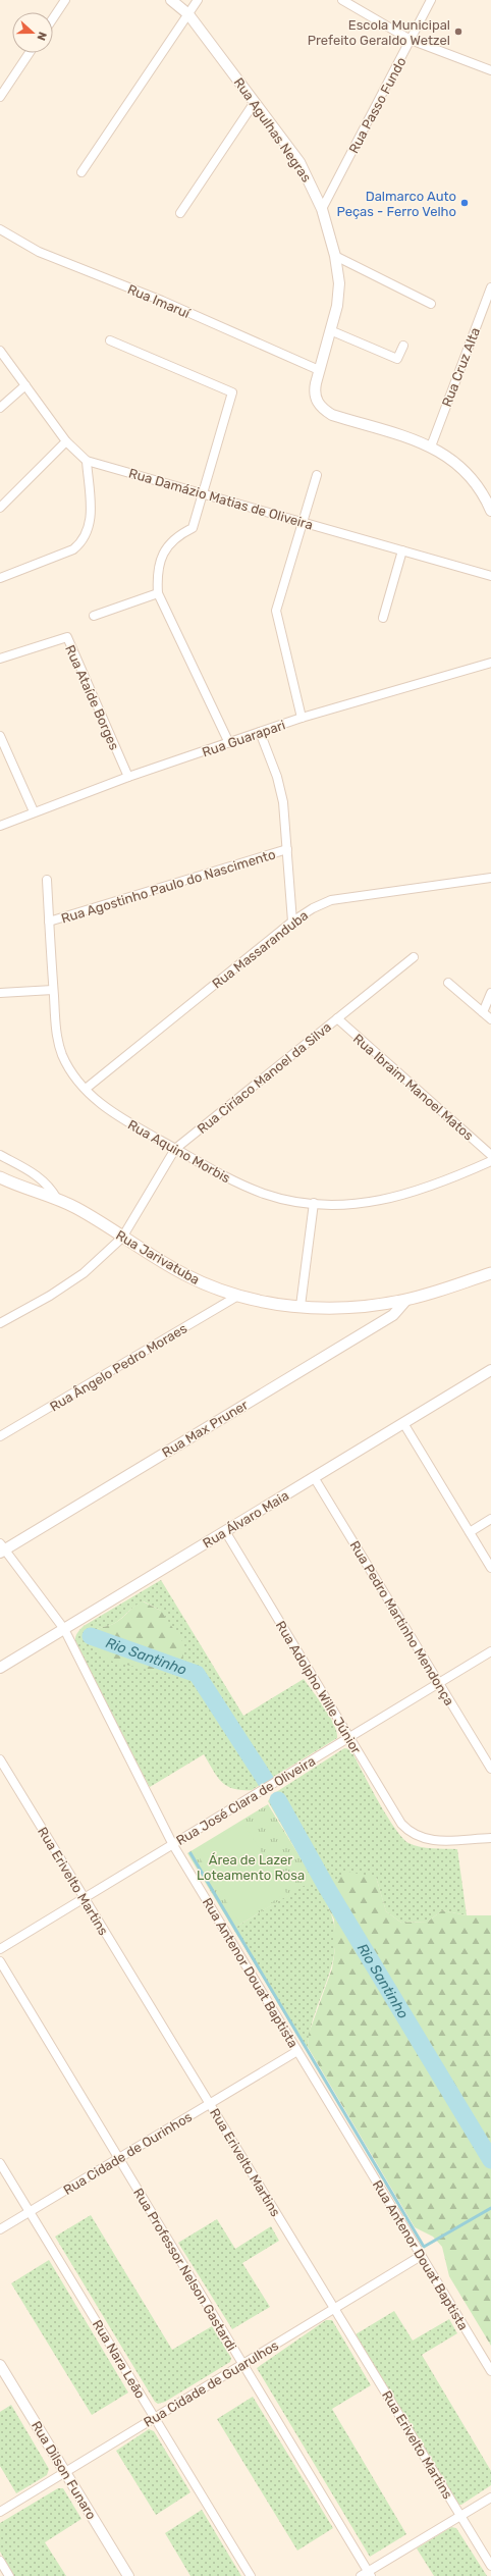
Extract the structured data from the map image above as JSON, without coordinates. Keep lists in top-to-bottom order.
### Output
{
  "streets": {
    "main road": ["Rua Jarivatuba"],
    "street": [
      "Rua Passo Fundo",
      "Rua Agulhas Negras",
      "Rua Imaruí",
      "Rua Cruz Alta",
      "Rua Damázio Matias de Oliveira",
      "Rua Ataíde Borges",
      "Rua Guarapari",
      "Rua Agostinho Paulo do Nascimento",
      "Rua Massaranduba",
      "Rua Ciríaco Manoel da Silva",
      "Rua Ibraim Manoel Matos",
      "Rua Aquino Morbis",
      "Rua Ângelo Pedro Moraes",
      "Rua Max Pruner",
      "Rua Álvaro Maia",
      "Rua Pedro Martinho Mendonça",
      "Rua Adolpho Wille Júnior",
      "Rua José Clara de Oliveira",
      "Rua Erivelto Martins",
      "Rua Antenor Douat Baptista",
      "Rua Cidade de Ourinhos",
      "Rua Professor Nelson Gastardi",
      "Rua Nara Leão",
      "Rua Cidade de Guarulhos",
      "Rua Dilson Funaro"
    ]
  },
  "crossings": [
    ["Rua Passo Fundo", "Rua Agulhas Negras"],
    ["Rua Agulhas Negras", "Rua Imaruí"],
    ["Rua Agulhas Negras", "Rua Cruz Alta"],
    ["Rua Ataíde Borges", "Rua Guarapari"],
    ["Rua Agostinho Paulo do Nascimento", "Rua Aquino Morbis"],
    ["Rua Massaranduba", "Rua Aquino Morbis"],
    ["Rua Ciríaco Manoel da Silva", "Rua Ibraim Manoel Matos"],
    ["Rua Ciríaco Manoel da Silva", "Rua Aquino Morbis"],
    ["Rua Ciríaco Manoel da Silva", "Rua Jarivatuba"],
    ["Rua Jarivatuba", "Rua Ângelo Pedro Moraes"],
    ["Rua Jarivatuba", "Rua Max Pruner"],
    ["Rua Max Pruner", "Rua Antenor Douat Baptista"],
    ["Rua Álvaro Maia", "Rua Pedro Martinho Mendonça"],
    ["Rua Álvaro Maia", "Rua Adolpho Wille Júnior"],
    ["Rua Álvaro Maia", "Rua Antenor Douat Baptista"],
    ["Rua Pedro Martinho Mendonça", "Rua José Clara de Oliveira"],
    ["Rua Adolpho Wille Júnior", "Rua José Clara de Oliveira"],
    ["Rua José Clara de Oliveira", "Rua Erivelto Martins"],
    ["Rua José Clara de Oliveira", "Rua Antenor Douat Baptista"],
    ["Rua Erivelto Martins", "Rua Cidade de Ourinhos"],
    ["Rua Erivelto Martins", "Rua Cidade de Guarulhos"],
    ["Rua Antenor Douat Baptista", "Rua Cidade de Ourinhos"],
    ["Rua Antenor Douat Baptista", "Rua Cidade de Guarulhos"],
    ["Rua Cidade de Ourinhos", "Rua Professor Nelson Gastardi"],
    ["Rua Cidade de Ourinhos", "Rua Nara Leão"],
    ["Rua Professor Nelson Gastardi", "Rua Cidade de Guarulhos"],
    ["Rua Nara Leão", "Rua Cidade de Guarulhos"],
    ["Rua Cidade de Guarulhos", "Rua Dilson Funaro"]
  ],
  "water": ["Rio Santinho"],
  "parks": ["Área de Lazer Loteamento Rosa"],
  "places": ["Escola Municipal Prefeito Geraldo Wetzel", "Dalmarco Auto Peças - Ferro Velho"],
  "north": "right"
}
